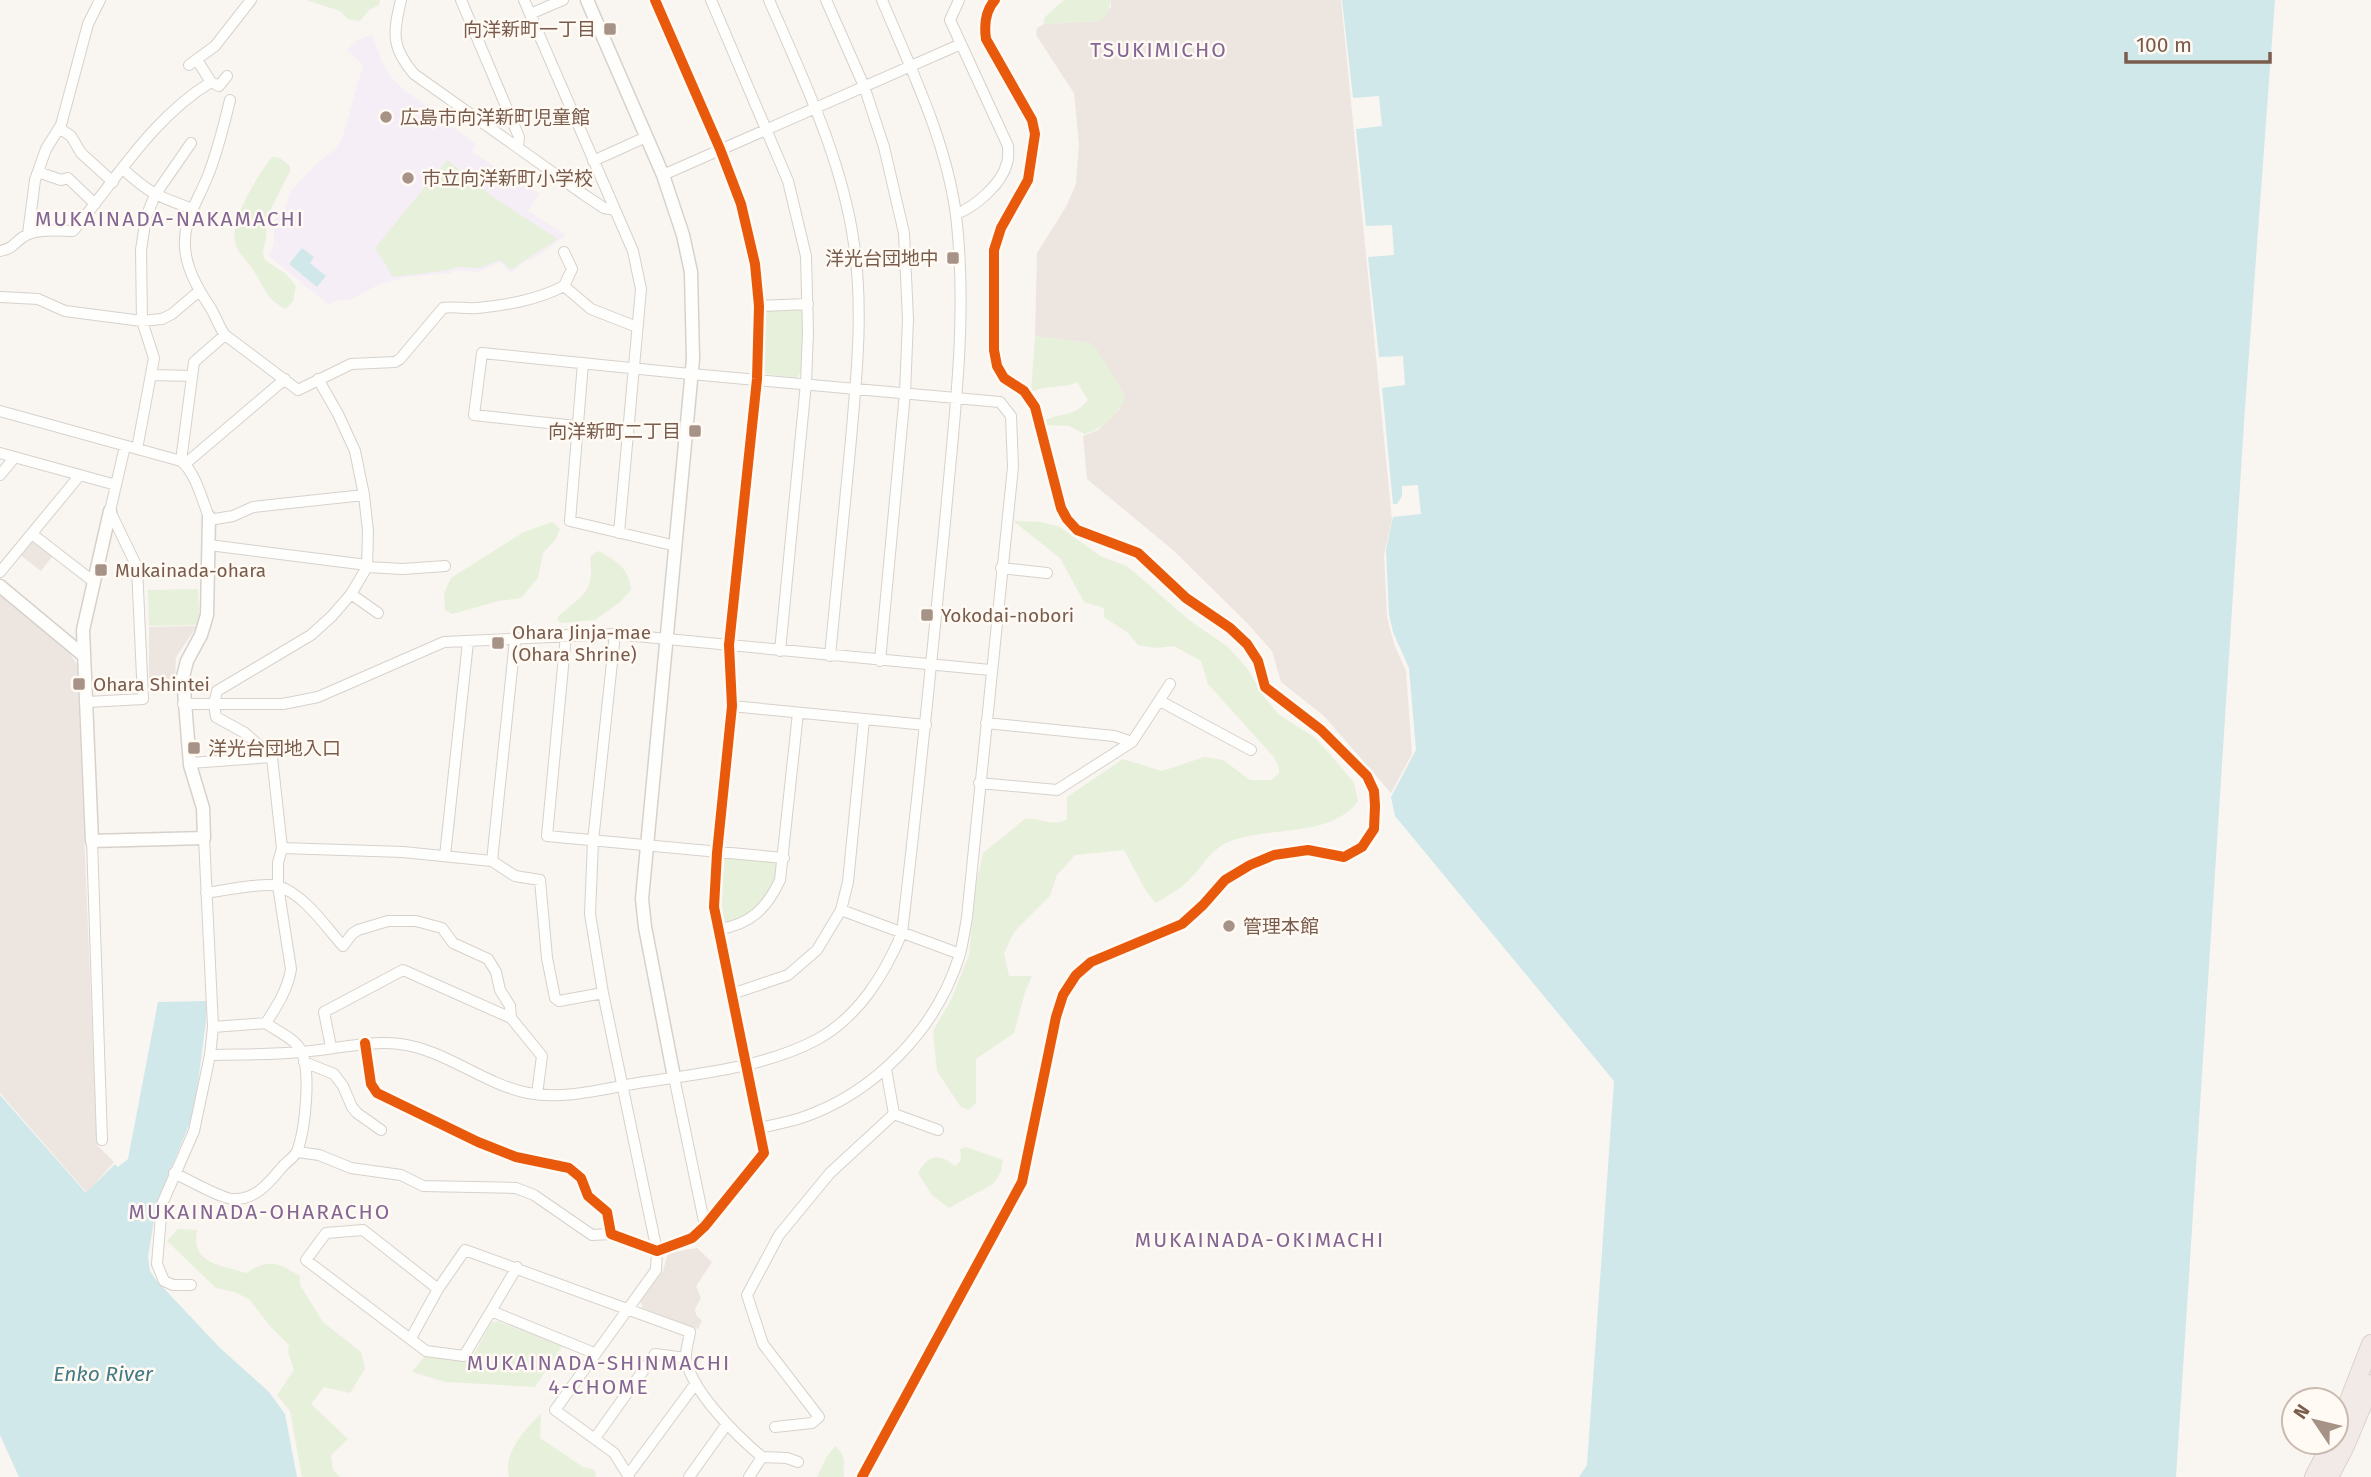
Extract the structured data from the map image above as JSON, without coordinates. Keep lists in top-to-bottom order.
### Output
{
  "districts": [
    "TSUKIMICHO",
    "MUKAINADA-NAKAMACHI",
    "MUKAINADA-OHARACHO",
    "MUKAINADA-OKIMACHI",
    "MUKAINADA-SHINMACHI 4-CHOME"
  ],
  "water": ["Enko River"],
  "places": {
    "transit": [
      "向洋新町一丁目",
      "洋光台団地中",
      "向洋新町二丁目",
      "Mukainada-ohara",
      "Yokodai-nobori",
      "Ohara Jinja-mae (Ohara Shrine)",
      "Ohara Shintei",
      "洋光台団地入口"
    ],
    "other": ["広島市向洋新町児童館", "市立向洋新町小学校", "管理本館"]
  },
  "scale_bar": "100 m",
  "north": "top left"
}
